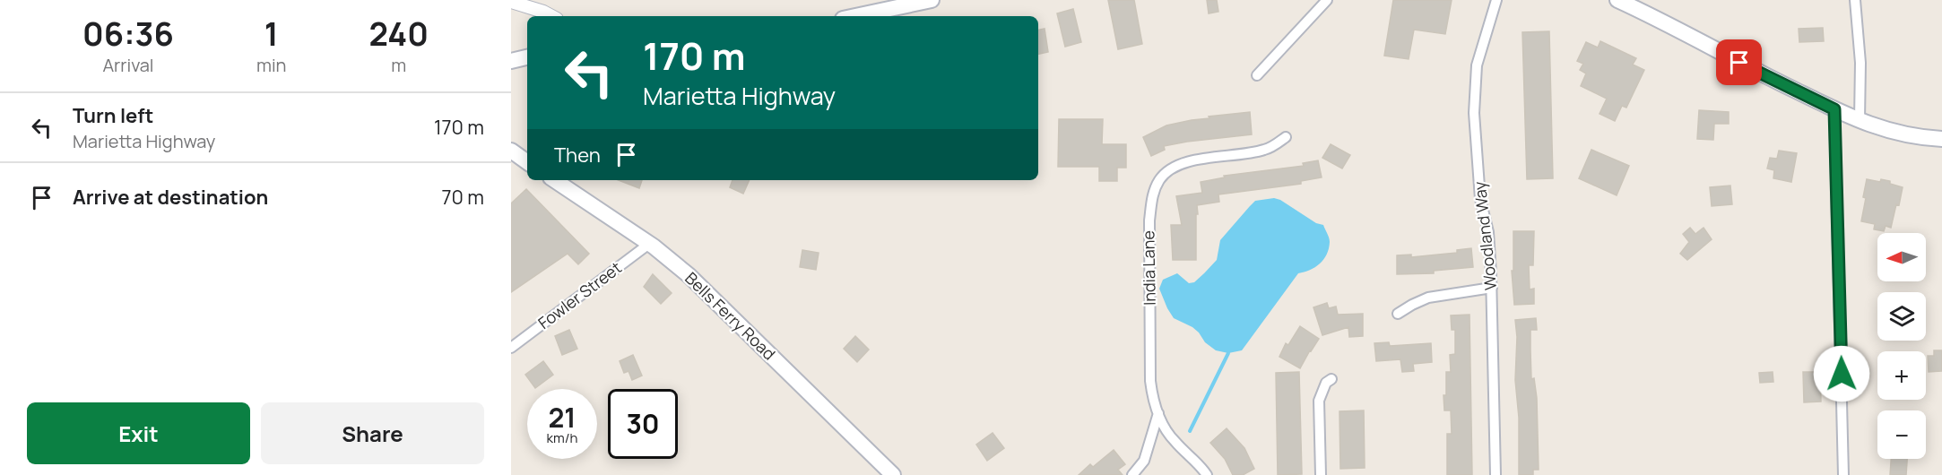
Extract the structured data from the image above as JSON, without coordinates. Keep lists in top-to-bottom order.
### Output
{
  "streets": {
    "main road": ["Bells Ferry Road"],
    "street": ["Woodland Way", "India Lane", "Fowler Street"]
  },
  "crossings": [
    ["Fowler Street", "Bells Ferry Road"]
  ],
  "north": "left",
  "page": {
    "eta": [
      "06:36",
      "Arrival",
      "1",
      "min",
      "240",
      "m"
    ],
    "turn": ["170 m", "Marietta Highway"],
    "list": [
      {
        "name": "Turn left",
        "note": "Marietta Highway",
        "value": "170 m"
      },
      {
        "name": "Arrive at destination",
        "value": "70 m"
      }
    ],
    "then": "Then",
    "map_buttons": ["+", "−"],
    "speed": "21 km/h",
    "limit": "30",
    "buttons": ["Exit", "Share"]
  }
}
